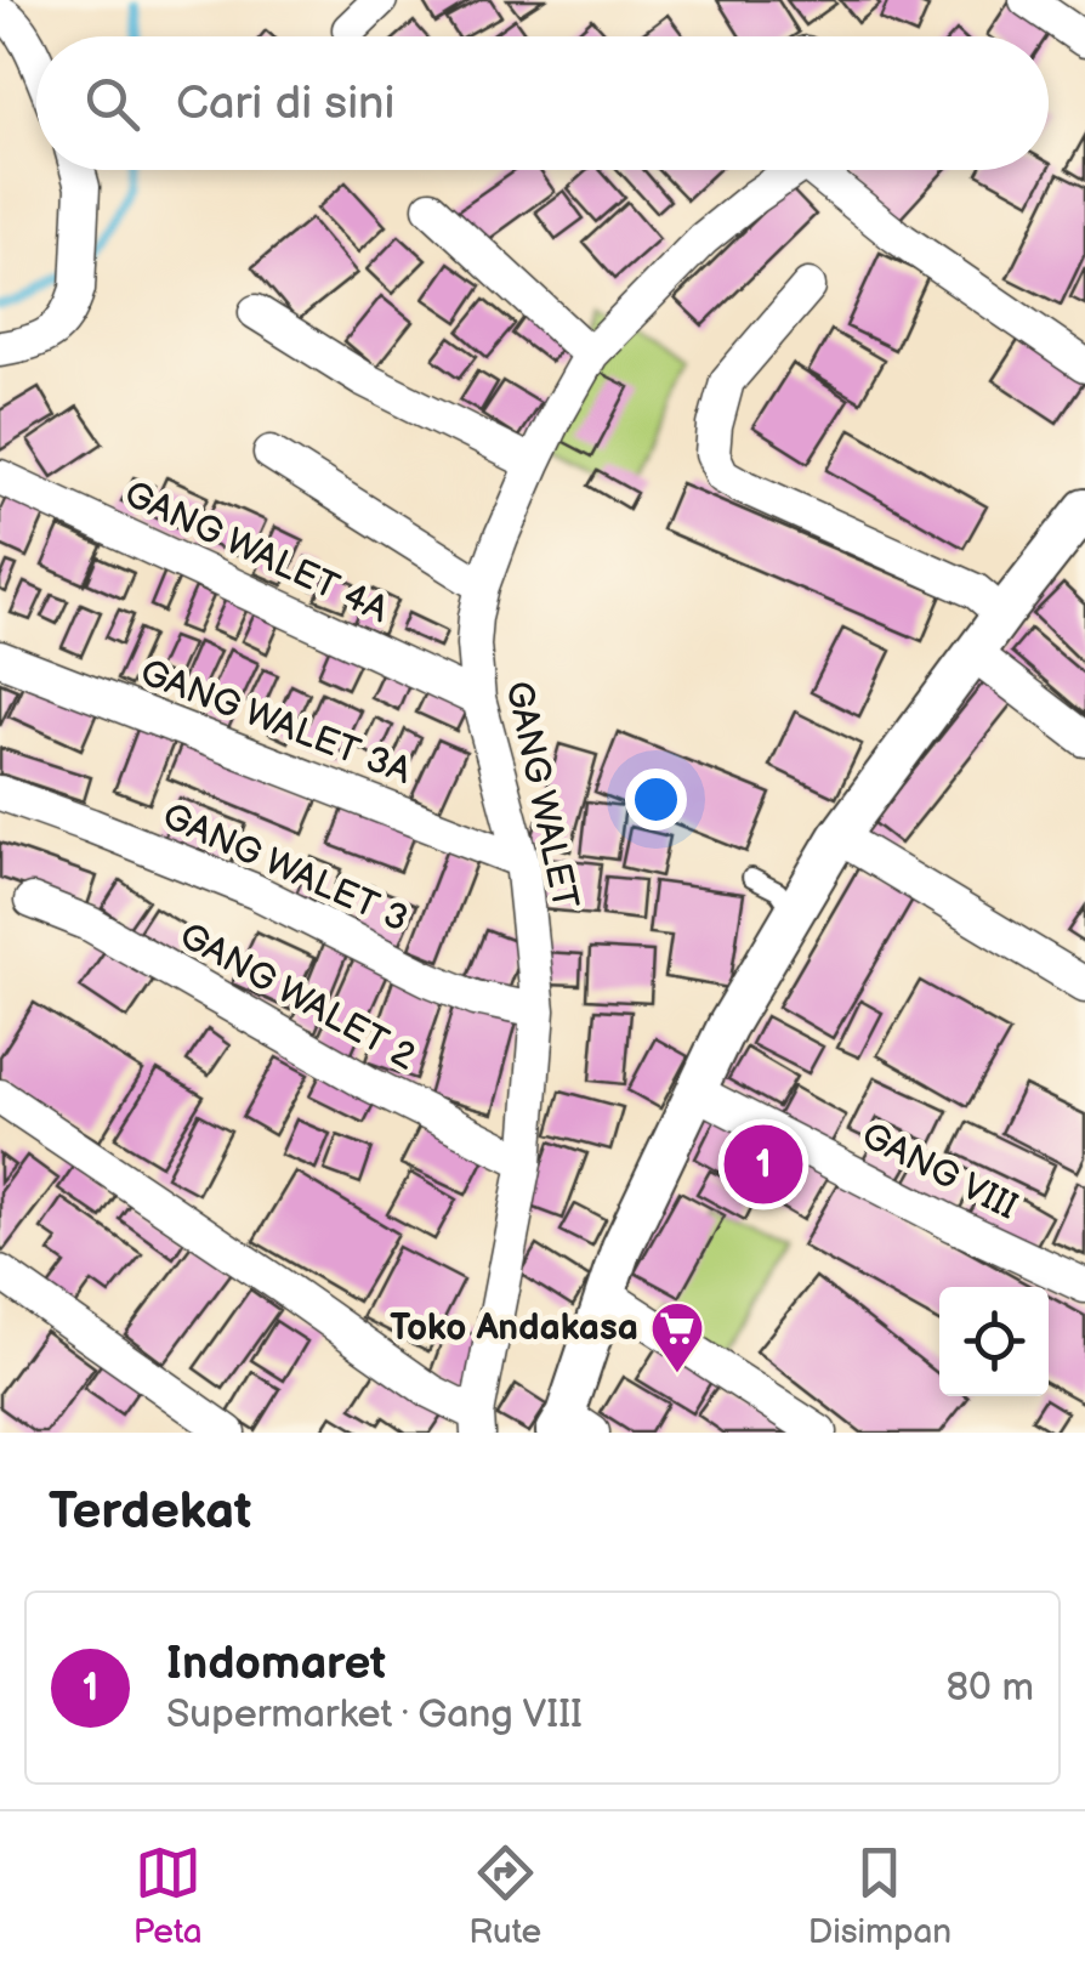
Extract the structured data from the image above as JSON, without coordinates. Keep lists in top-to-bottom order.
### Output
{
  "streets": {
    "street": [
      "GANG WALET 4A",
      "GANG WALET 3A",
      "GANG WALET",
      "GANG WALET 3",
      "GANG WALET 2",
      "GANG VIII"
    ]
  },
  "crossings": [
    ["GANG WALET 4A", "GANG WALET"],
    ["GANG WALET 3A", "GANG WALET"],
    ["GANG WALET", "GANG WALET 3"],
    ["GANG WALET", "GANG WALET 2"]
  ],
  "places": {
    "supermarket": ["Toko Andakasa"]
  },
  "page": {
    "search": "Cari di sini",
    "pins": "1",
    "heading": "Terdekat",
    "list": [
      {
        "mark": "1",
        "name": "Indomaret",
        "note": "Supermarket · Gang VIII",
        "value": "80 m"
      }
    ],
    "nav": ["Peta", "Rute", "Disimpan"]
  }
}
